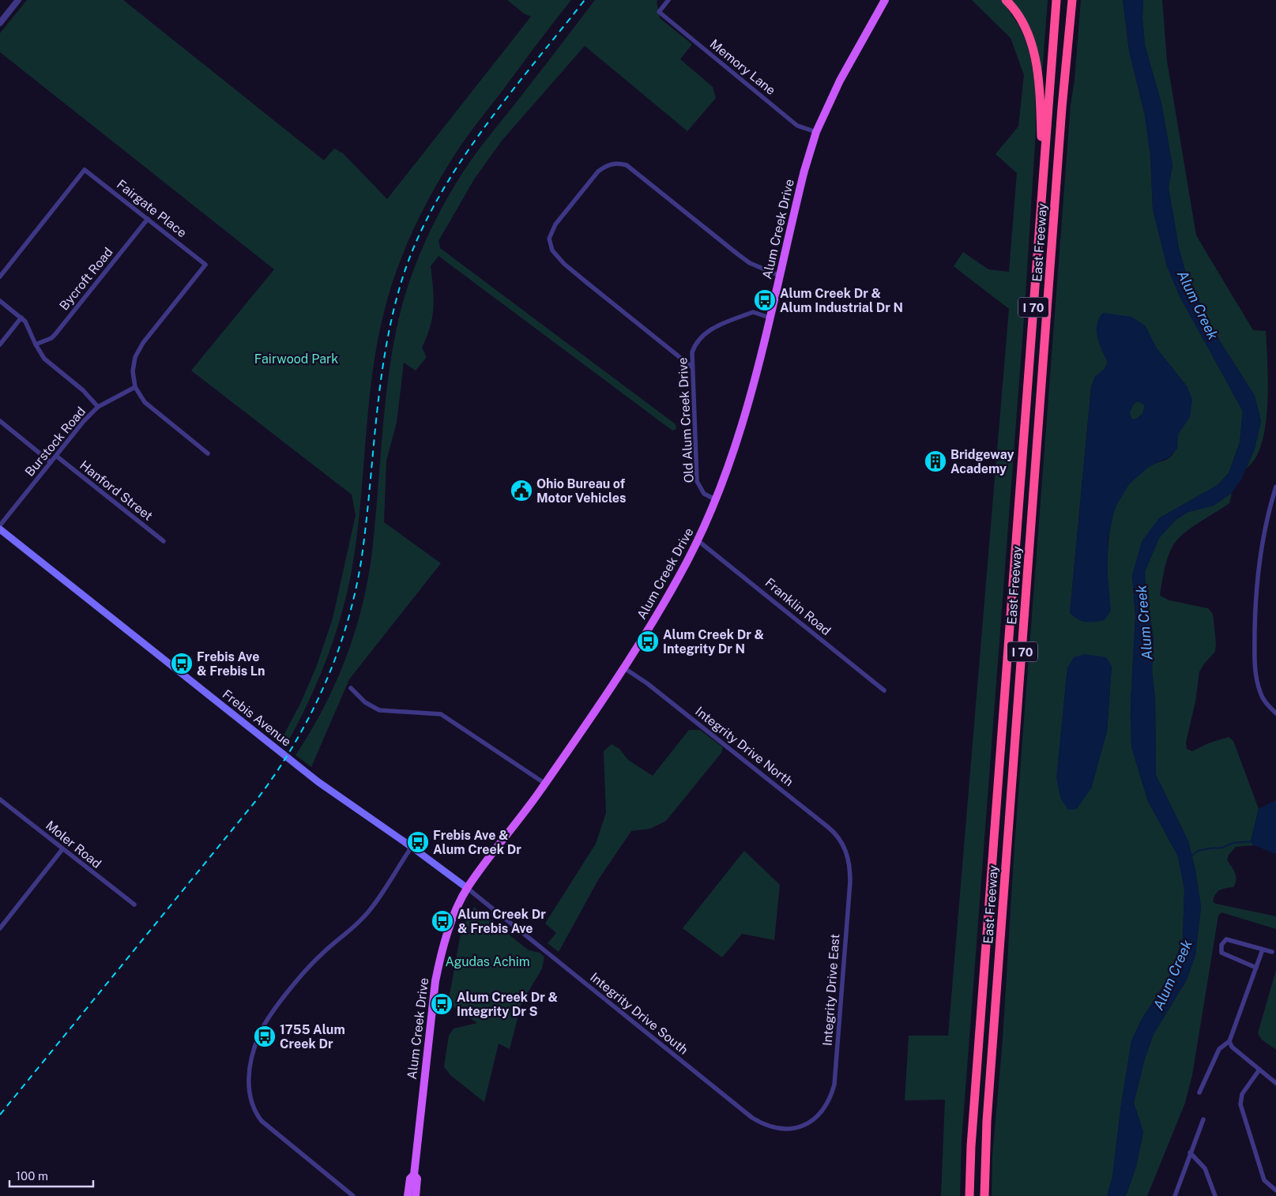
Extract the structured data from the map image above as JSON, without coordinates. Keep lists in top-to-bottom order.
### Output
{
  "streets": {
    "highway": ["East Freeway", "I 70"],
    "main road": ["Alum Creek Drive", "Frebis Avenue"],
    "street": [
      "Memory Lane",
      "Fairgate Place",
      "Bycroft Road",
      "Old Alum Creek Drive",
      "Burstock Road",
      "Hanford Street",
      "Franklin Road",
      "Integrity Drive North",
      "Moler Road",
      "Integrity Drive East",
      "Integrity Drive South"
    ]
  },
  "crossings": [
    ["Memory Lane", "Alum Creek Drive"],
    ["Fairgate Place", "Bycroft Road"],
    ["Fairgate Place", "Burstock Road"],
    ["Alum Creek Drive", "Old Alum Creek Drive"],
    ["Alum Creek Drive", "Franklin Road"],
    ["Alum Creek Drive", "Frebis Avenue"],
    ["Alum Creek Drive", "Integrity Drive North"],
    ["Alum Creek Drive", "Integrity Drive South"],
    ["Burstock Road", "Hanford Street"],
    ["Frebis Avenue", "Integrity Drive South"],
    ["Integrity Drive North", "Integrity Drive East"],
    ["Integrity Drive East", "Integrity Drive South"]
  ],
  "water": ["Alum Creek"],
  "parks": ["Fairwood Park", "Agudas Achim"],
  "places": {
    "bus stop": [
      "Alum Creek Dr & Alum Industrial Dr N",
      "Alum Creek Dr & Integrity Dr N",
      "Frebis Ave & Frebis Ln",
      "Frebis Ave & Alum Creek Dr",
      "Alum Creek Dr & Frebis Ave",
      "Alum Creek Dr & Integrity Dr S",
      "1755 Alum Creek Dr"
    ],
    "building": ["Bridgeway Academy"],
    "public building": ["Ohio Bureau of Motor Vehicles"]
  },
  "scale_bar": "100 m"
}
